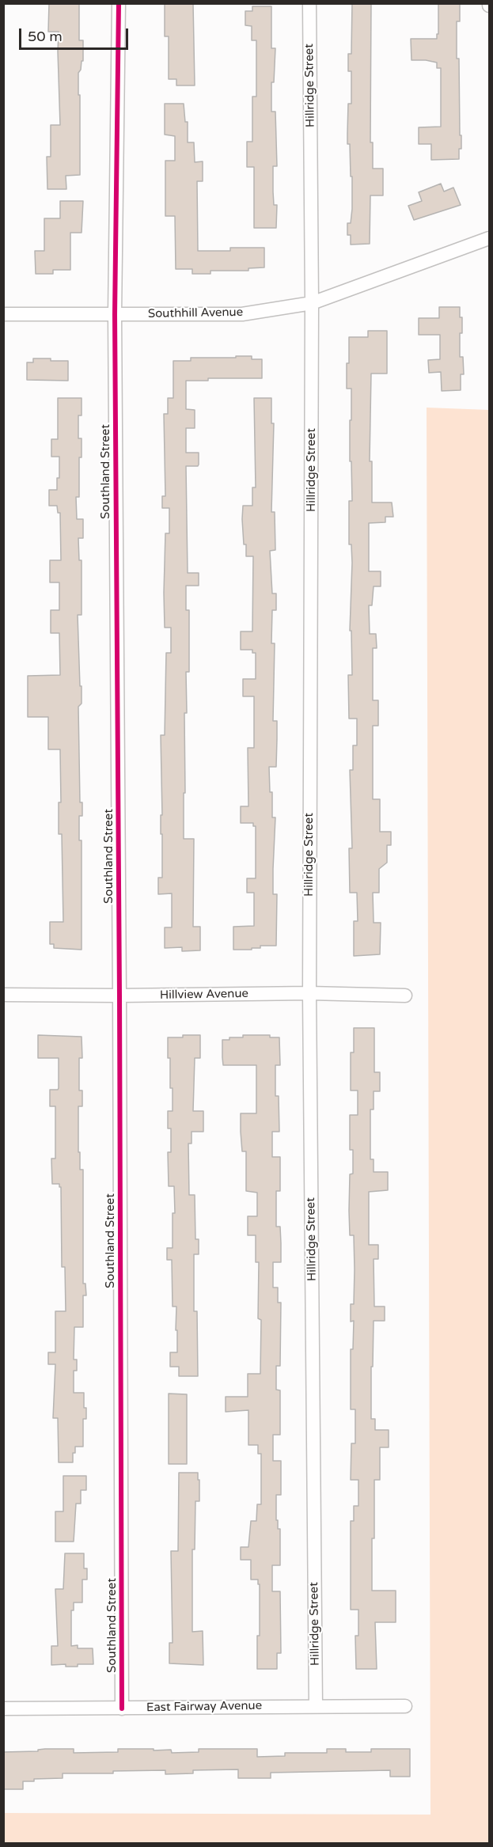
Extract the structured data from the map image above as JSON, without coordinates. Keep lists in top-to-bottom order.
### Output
{
  "streets": {
    "street": [
      "Hillridge Street",
      "Southhill Avenue",
      "Southland Street",
      "Hillview Avenue",
      "East Fairway Avenue"
    ]
  },
  "crossings": [
    ["Hillridge Street", "Southhill Avenue"],
    ["Hillridge Street", "Hillview Avenue"],
    ["Hillridge Street", "East Fairway Avenue"],
    ["Southhill Avenue", "Southland Street"],
    ["Southland Street", "Hillview Avenue"],
    ["Southland Street", "East Fairway Avenue"]
  ],
  "scale_bar": "50 m"
}
